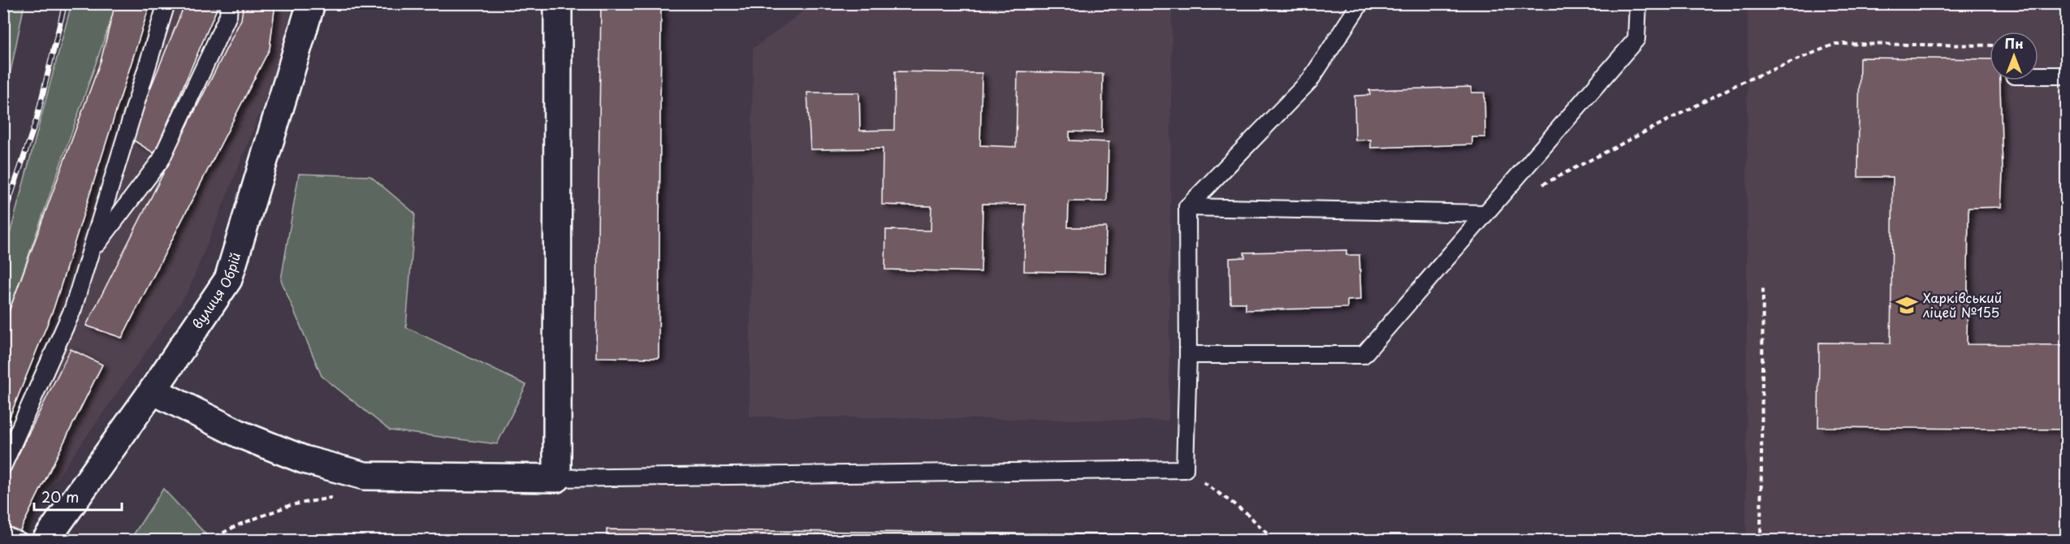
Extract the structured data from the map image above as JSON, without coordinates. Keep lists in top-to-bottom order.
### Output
{
  "streets": {
    "street": ["вулиця Обрій"]
  },
  "places": {
    "school or university": ["Харківський ліцей №155"]
  },
  "scale_bar": "20 m",
  "north": "top"
}
